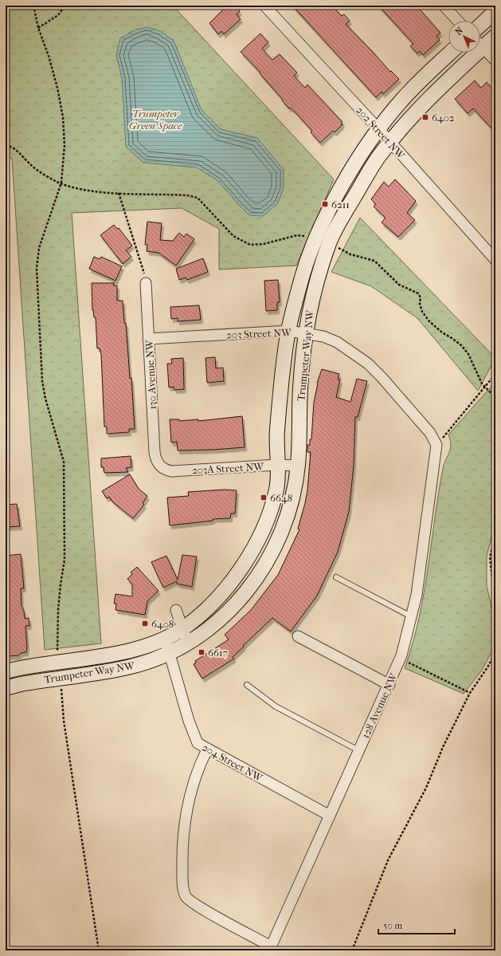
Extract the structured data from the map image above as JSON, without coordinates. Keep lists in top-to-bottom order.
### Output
{
  "streets": {
    "street": [
      "202 Street NW",
      "203 Street NW",
      "Trumpeter Way NW",
      "130 Avenue NW",
      "203A Street NW",
      "128 Avenue NW",
      "204 Street NW"
    ]
  },
  "crossings": [
    ["202 Street NW", "Trumpeter Way NW"],
    ["203 Street NW", "Trumpeter Way NW"],
    ["203 Street NW", "130 Avenue NW"],
    ["203 Street NW", "128 Avenue NW"],
    ["Trumpeter Way NW", "203A Street NW"],
    ["Trumpeter Way NW", "204 Street NW"],
    ["130 Avenue NW", "203A Street NW"],
    ["128 Avenue NW", "204 Street NW"]
  ],
  "parks": ["Trumpeter Green Space"],
  "places": {
    "transit": [
      "6402",
      "6211",
      "6648",
      "6408",
      "6617"
    ]
  },
  "scale_bar": "50 m",
  "north": "top left"
}
